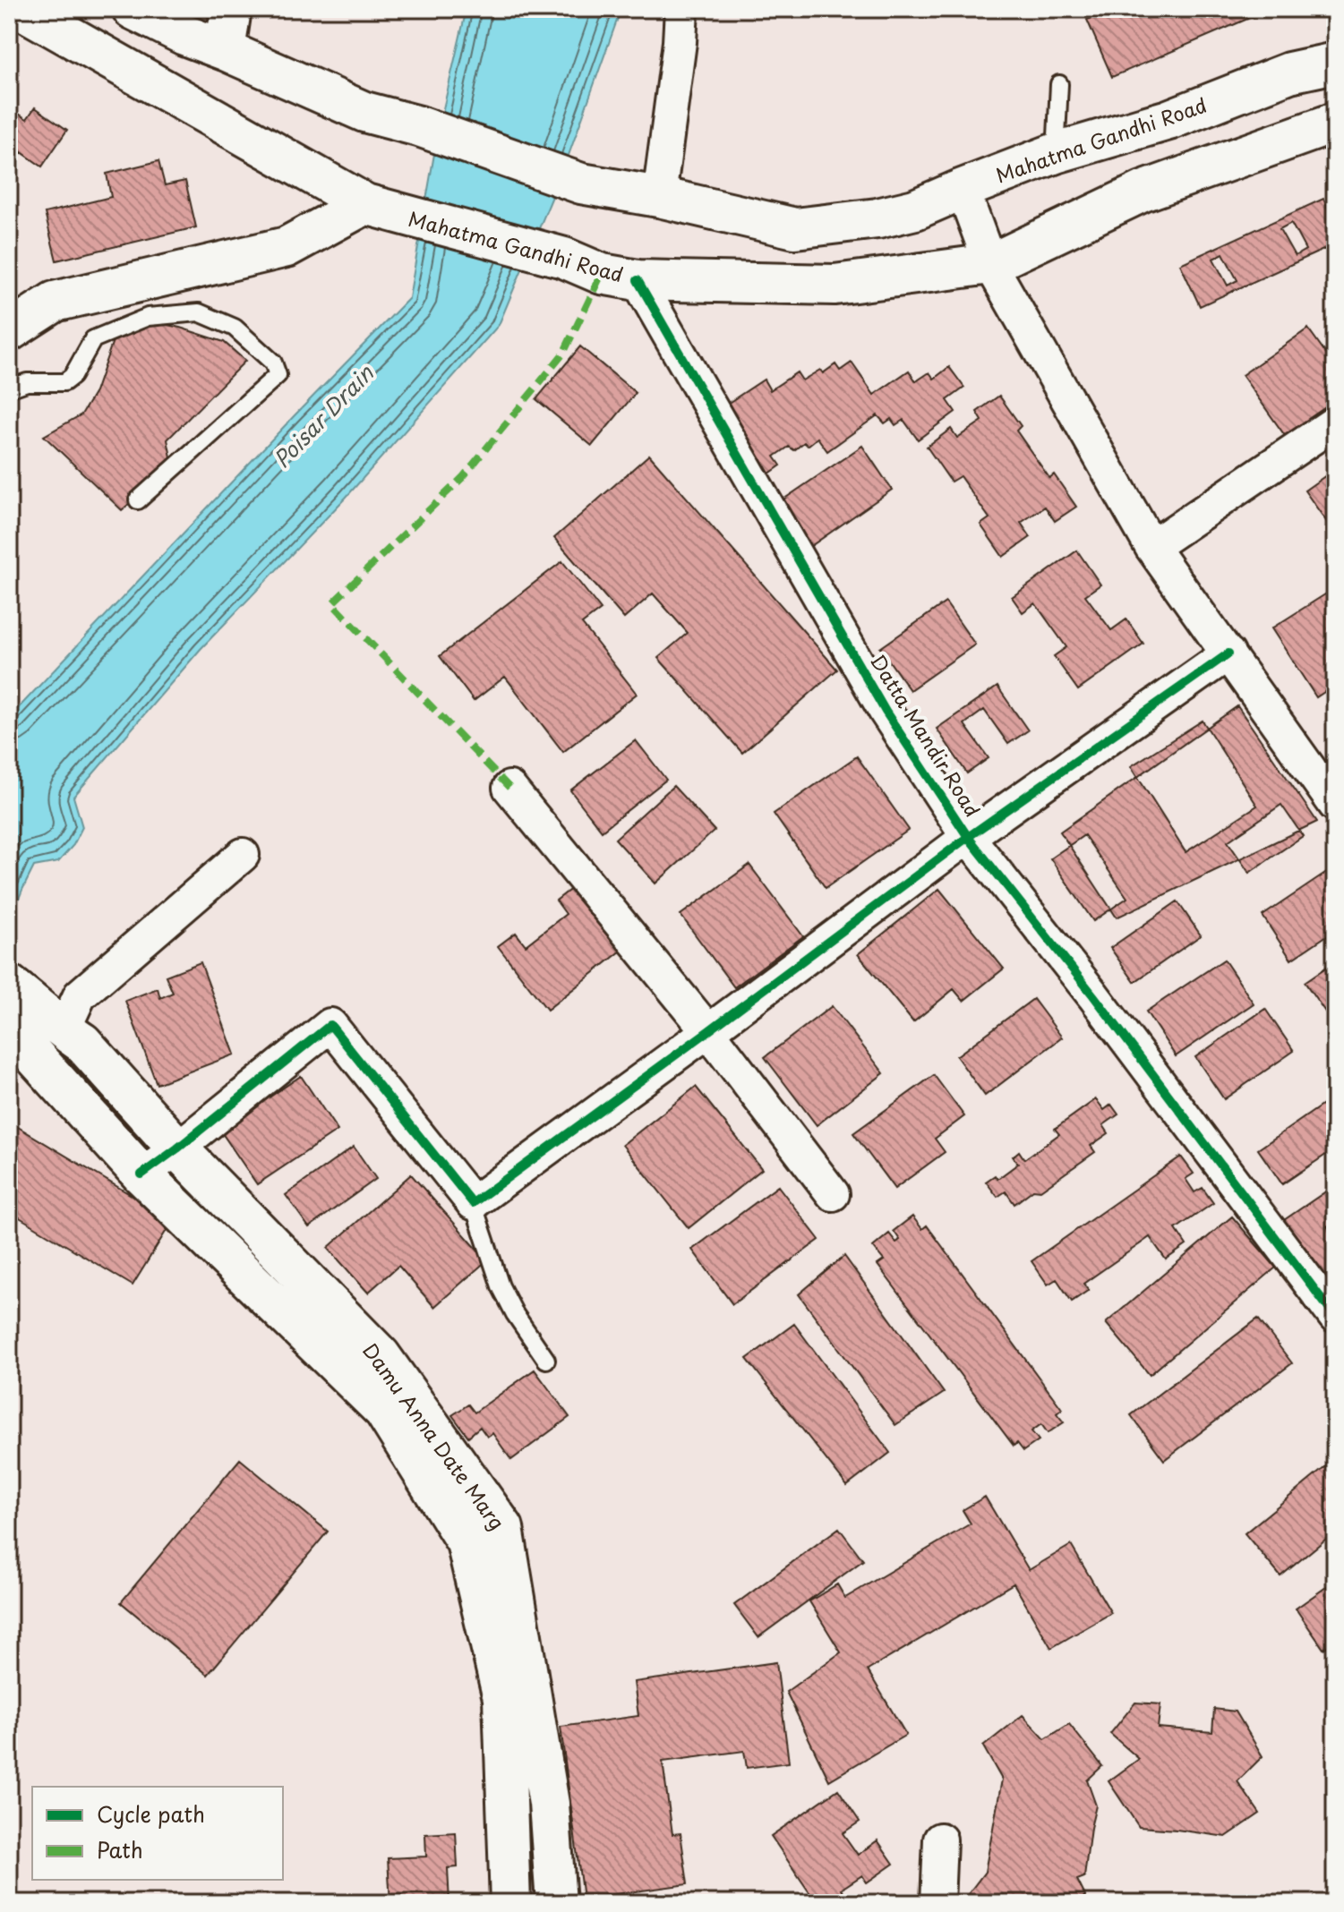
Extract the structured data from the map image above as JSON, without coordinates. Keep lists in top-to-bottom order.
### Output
{
  "streets": {
    "main road": ["Mahatma Gandhi Road", "Damu Anna Date Marg"],
    "street": ["Datta Mandir Road"]
  },
  "crossings": [
    ["Mahatma Gandhi Road", "Datta Mandir Road"]
  ],
  "water": ["Poisar Drain"],
  "legend": ["Cycle path", "Path"]
}
